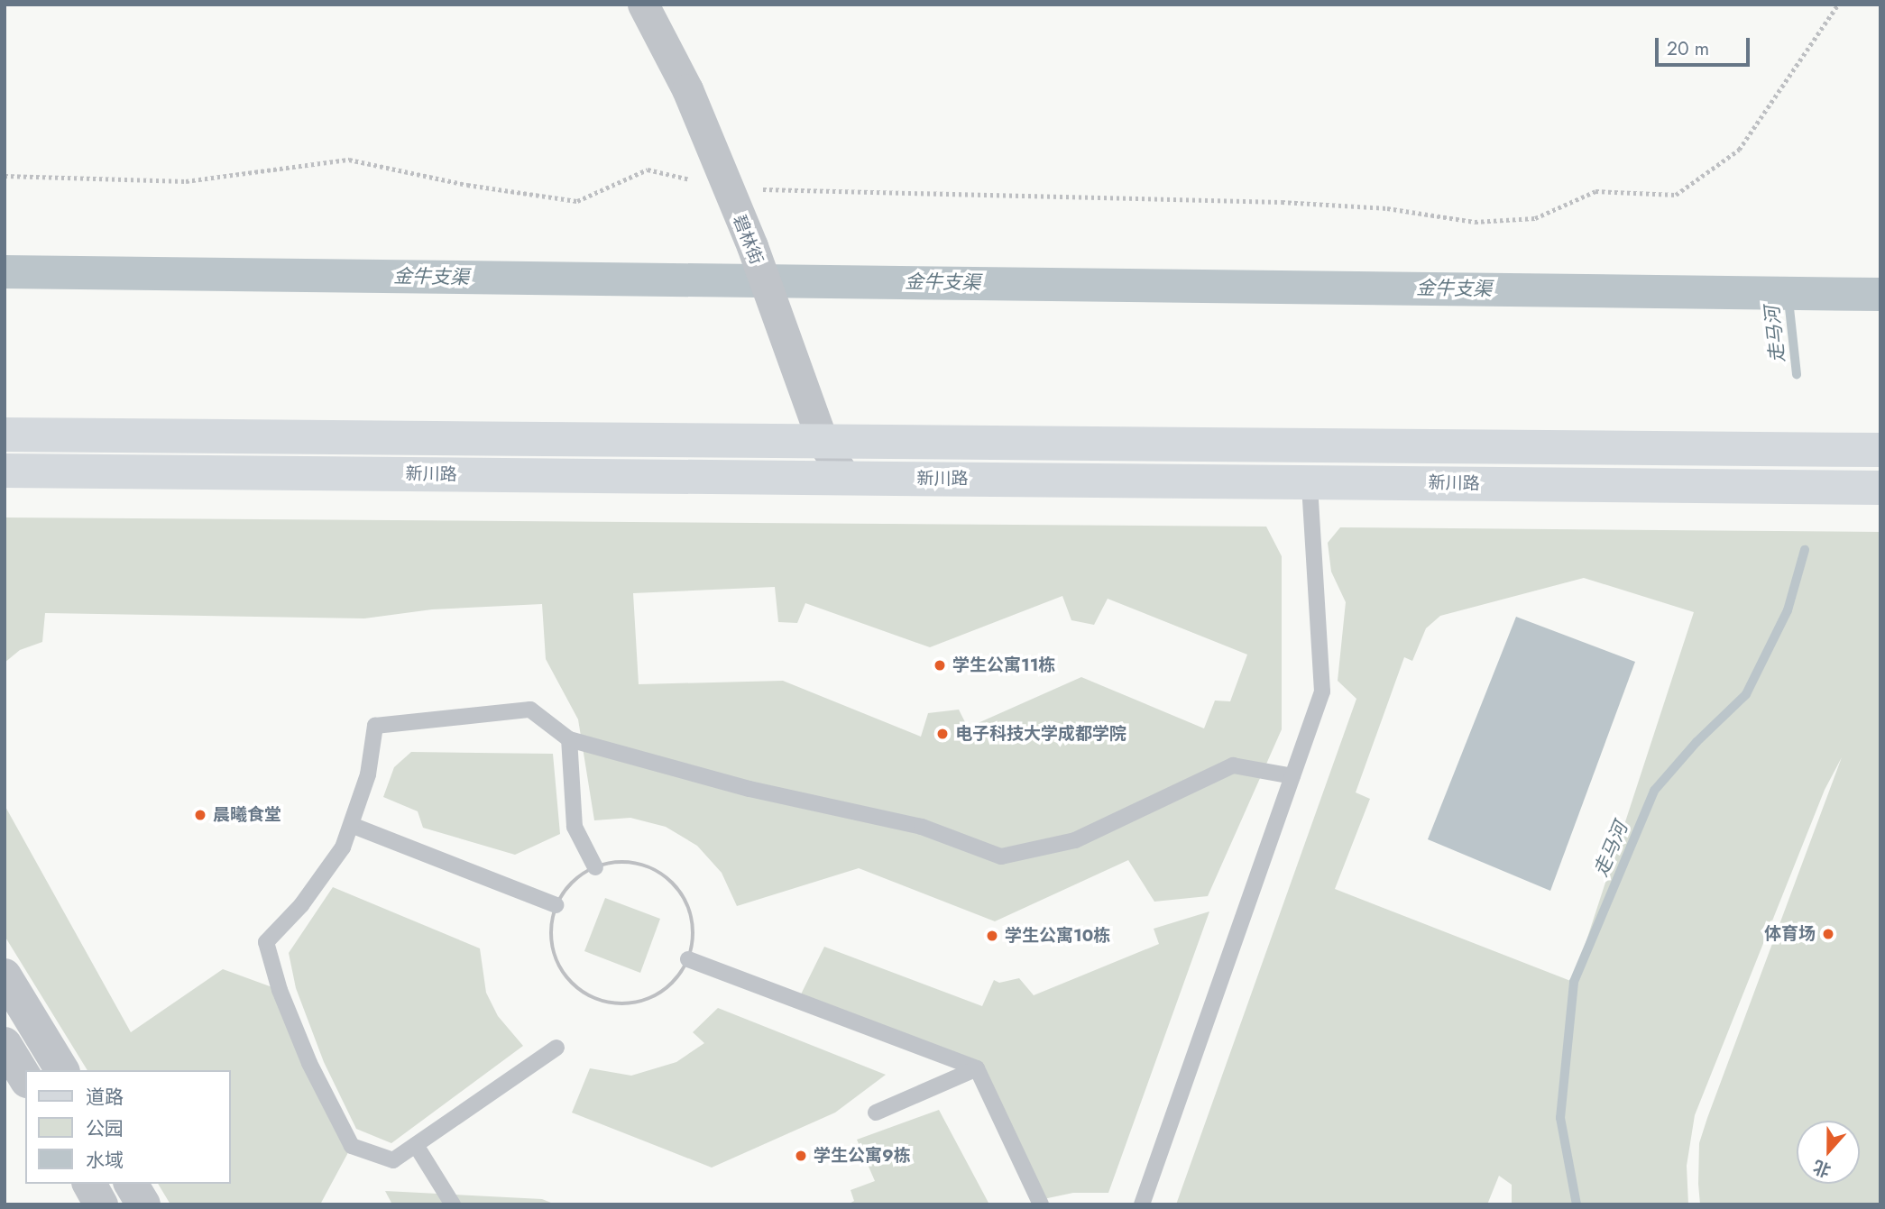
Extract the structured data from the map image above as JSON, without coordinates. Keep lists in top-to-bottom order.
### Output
{
  "streets": {
    "main road": ["新川路"],
    "street": ["碧林街"]
  },
  "crossings": [
    ["碧林街", "新川路"]
  ],
  "water": ["金牛支渠", "走马河"],
  "places": [
    "学生公寓11栋",
    "电子科技大学成都学院",
    "晨曦食堂",
    "体育场",
    "学生公寓10栋",
    "学生公寓9栋"
  ],
  "legend": ["道路", "公园", "水域"],
  "scale_bar": "20 m",
  "north": "bottom"
}
